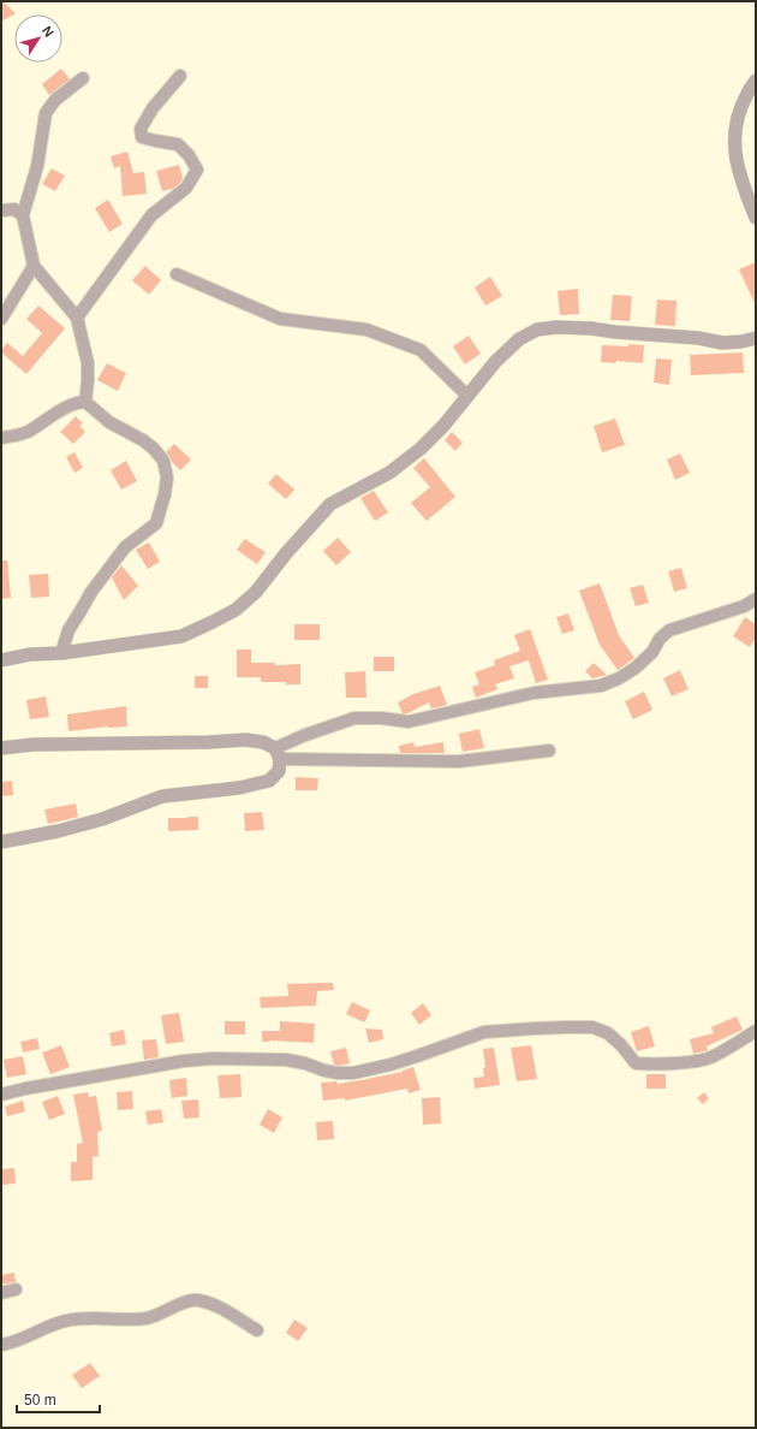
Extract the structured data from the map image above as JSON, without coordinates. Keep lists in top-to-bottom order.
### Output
{
  "scale_bar": "50 m",
  "north": "top right"
}
